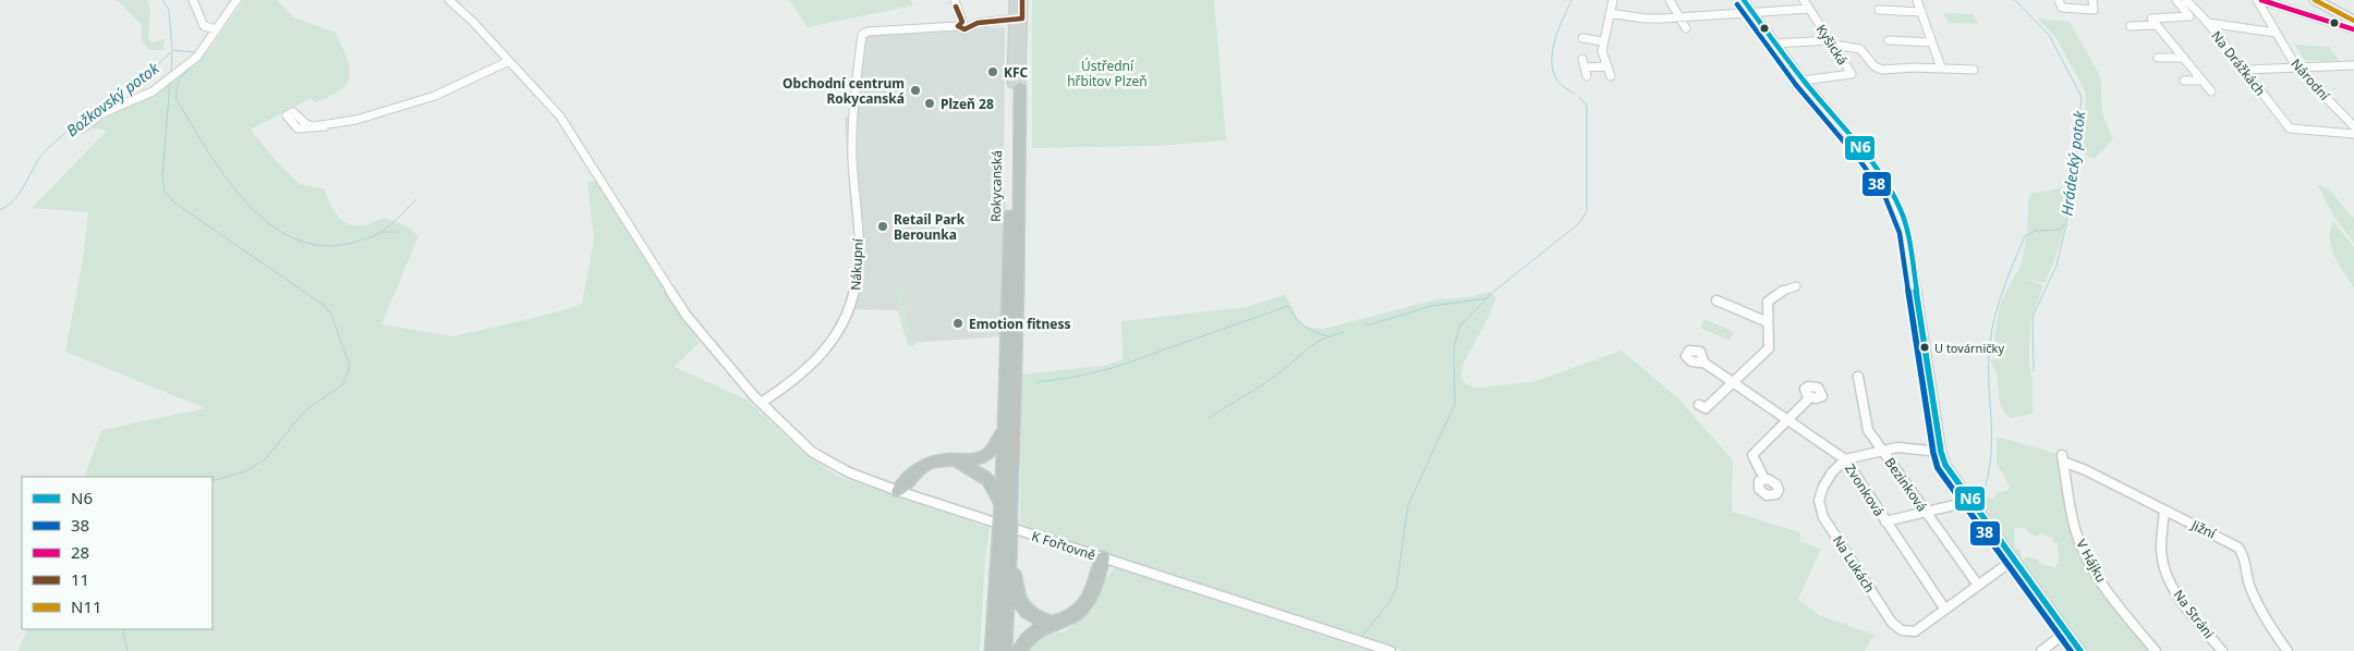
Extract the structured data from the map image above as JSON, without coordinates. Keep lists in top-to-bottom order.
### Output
{
  "streets": {
    "highway": ["Rokycanská"],
    "street": [
      "Kyšická",
      "Na Drážkách",
      "Národní",
      "Nákupní",
      "Bezinková",
      "Zvonková",
      "Jižní",
      "K Fořtovně",
      "V Hájku",
      "Na Lukách",
      "Na Stráni"
    ]
  },
  "crossings": [
    ["Nákupní", "K Fořtovně"],
    ["Bezinková", "Na Lukách"],
    ["Zvonková", "Na Lukách"],
    ["Jižní", "V Hájku"],
    ["Jižní", "Na Stráni"]
  ],
  "water": ["Božkovský potok", "Hrádecký potok"],
  "parks": ["Ústřední hřbitov Plzeň"],
  "places": [
    "KFC",
    "Obchodní centrum Rokycanská",
    "Plzeň 28",
    "Retail Park Berounka",
    "Emotion fitness",
    "U továrničky"
  ],
  "lines": [
    "transit line N6",
    "transit line 28",
    "transit line 11",
    "transit line N11",
    "transit line 38"
  ],
  "legend": [
    "N6",
    "38",
    "28",
    "11",
    "N11"
  ]
}
